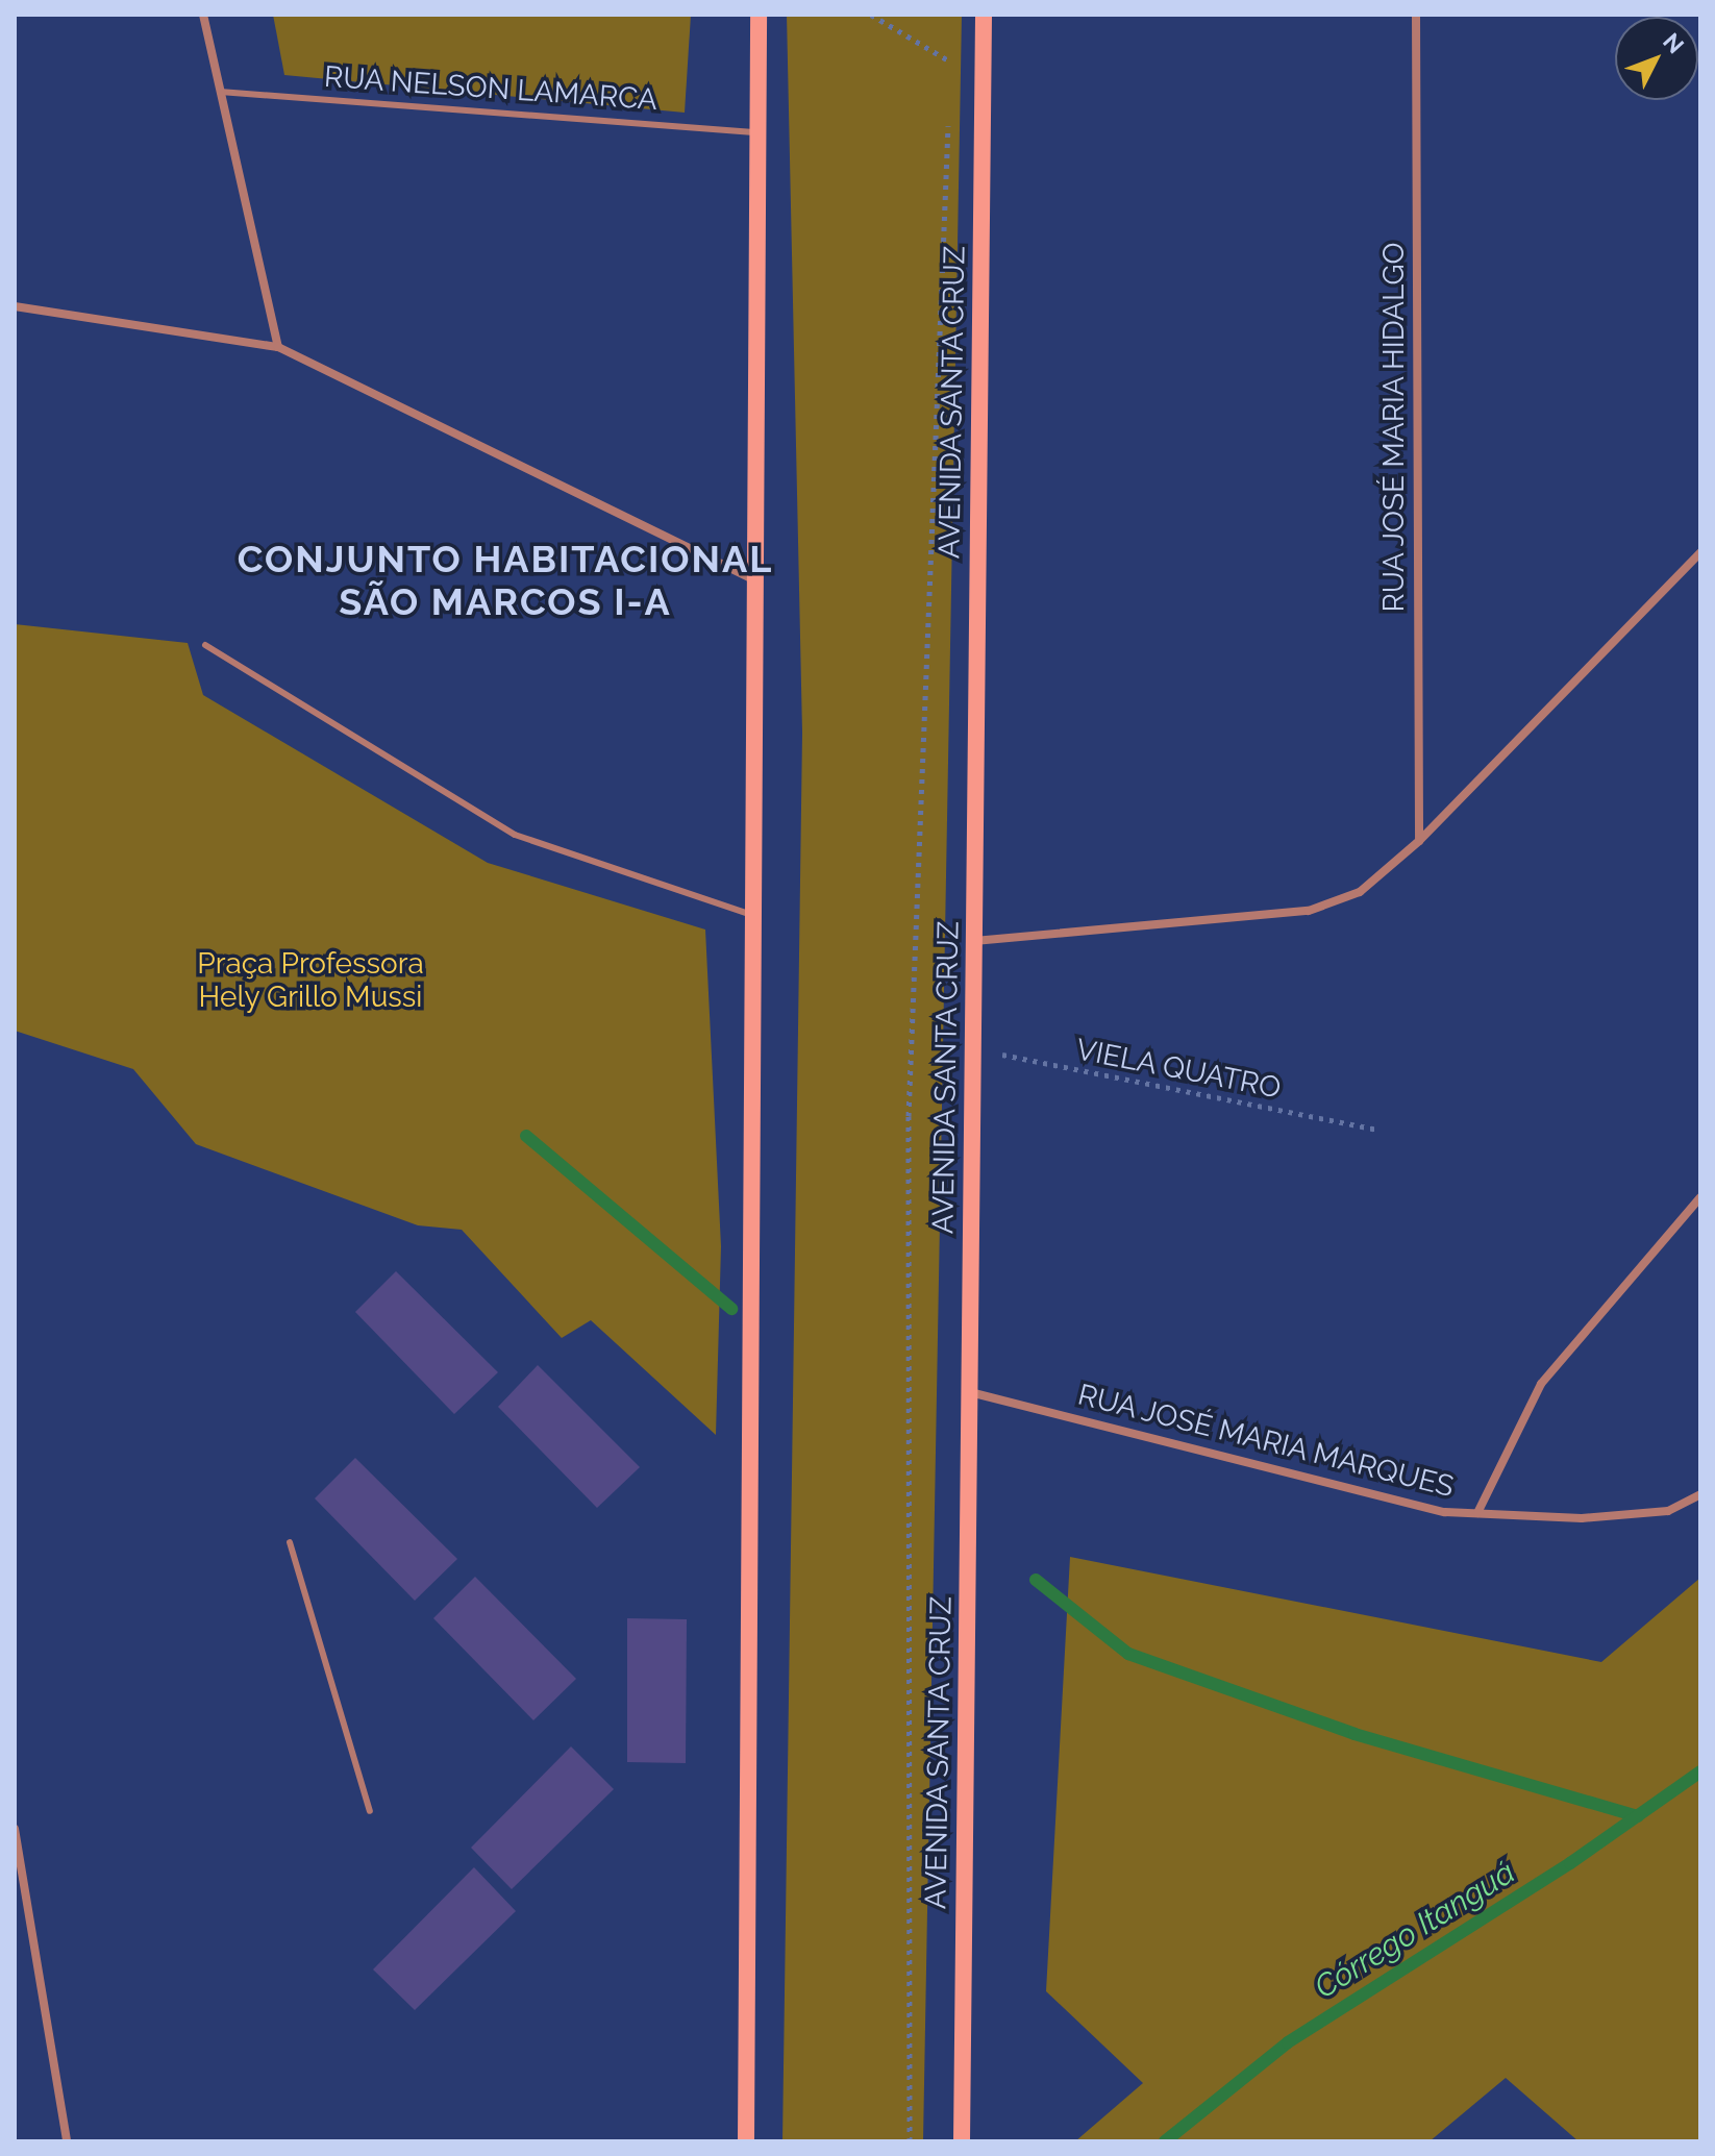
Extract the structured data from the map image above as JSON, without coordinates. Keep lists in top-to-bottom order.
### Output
{
  "streets": {
    "main road": ["AVENIDA SANTA CRUZ"],
    "street": ["RUA JOSÉ MARIA HIDALGO", "RUA JOSÉ MARIA MARQUES"],
    "lane": ["RUA NELSON LAMARCA"],
    "path": ["VIELA QUATRO"]
  },
  "crossings": [
    ["AVENIDA SANTA CRUZ", "VIELA QUATRO"],
    ["AVENIDA SANTA CRUZ", "RUA JOSÉ MARIA MARQUES"]
  ],
  "districts": ["CONJUNTO HABITACIONAL SÃO MARCOS I-A"],
  "water": ["Córrego Itanguá"],
  "parks": ["Praça Professora Hely Grillo Mussi"],
  "north": "top right"
}
